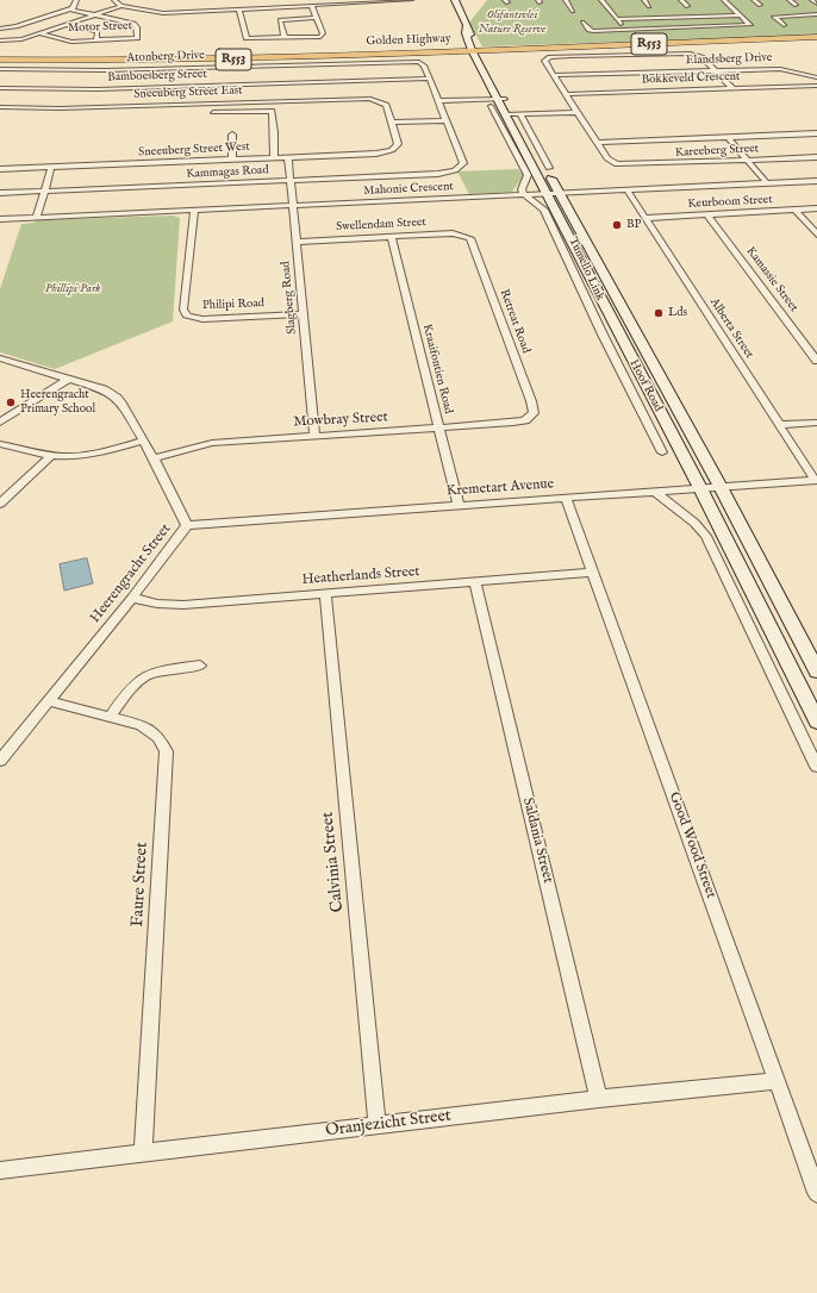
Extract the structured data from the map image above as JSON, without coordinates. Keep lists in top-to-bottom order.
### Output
{
  "streets": {
    "main road": ["Golden Highway", "R553", "Hoof Road"],
    "street": [
      "Motor Street",
      "Atonberg Drive",
      "Elandsberg Drive",
      "Bamboesberg Street",
      "Bokkeveld Crescent",
      "Sneeuberg Street East",
      "Sneeuberg Street West",
      "Kareeberg Street",
      "Kammagas Road",
      "Mahonie Crescent",
      "Keurboom Street",
      "Swellendam Street",
      "Tumello Link",
      "Kamassie Street",
      "Slagberg Road",
      "Philipi Road",
      "Retreat Road",
      "Alberta Street",
      "Kraaifontien Road",
      "Mowbray Street",
      "Kremetart Avenue",
      "Heerengracht Street",
      "Heatherlands Street",
      "Saldania Street",
      "Good Wood Street",
      "Calvinia Street",
      "Faure Street",
      "Oranjezicht Street"
    ]
  },
  "crossings": [
    ["Golden Highway", "R553"],
    ["Golden Highway", "Hoof Road"],
    ["R553", "Hoof Road"],
    ["Atonberg Drive", "Bamboesberg Street"],
    ["Sneeuberg Street East", "Sneeuberg Street West"],
    ["Sneeuberg Street West", "Slagberg Road"],
    ["Kammagas Road", "Slagberg Road"],
    ["Mahonie Crescent", "Tumello Link"],
    ["Mahonie Crescent", "Slagberg Road"],
    ["Mahonie Crescent", "Philipi Road"],
    ["Mahonie Crescent", "Alberta Street"],
    ["Mahonie Crescent", "Hoof Road"],
    ["Keurboom Street", "Kamassie Street"],
    ["Keurboom Street", "Alberta Street"],
    ["Swellendam Street", "Slagberg Road"],
    ["Swellendam Street", "Retreat Road"],
    ["Swellendam Street", "Kraaifontien Road"],
    ["Slagberg Road", "Philipi Road"],
    ["Slagberg Road", "Mowbray Street"],
    ["Retreat Road", "Mowbray Street"],
    ["Alberta Street", "Kremetart Avenue"],
    ["Kraaifontien Road", "Mowbray Street"],
    ["Kraaifontien Road", "Kremetart Avenue"],
    ["Hoof Road", "Kremetart Avenue"],
    ["Mowbray Street", "Heerengracht Street"],
    ["Kremetart Avenue", "Heerengracht Street"],
    ["Kremetart Avenue", "Good Wood Street"],
    ["Heerengracht Street", "Heatherlands Street"],
    ["Heerengracht Street", "Faure Street"],
    ["Heatherlands Street", "Saldania Street"],
    ["Heatherlands Street", "Good Wood Street"],
    ["Heatherlands Street", "Calvinia Street"],
    ["Saldania Street", "Oranjezicht Street"],
    ["Good Wood Street", "Oranjezicht Street"],
    ["Calvinia Street", "Oranjezicht Street"],
    ["Faure Street", "Oranjezicht Street"]
  ],
  "parks": ["Olifantsvlei Nature Reserve", "Phillipi Park"],
  "places": ["BP", "Lds", "Heerengracht Primary School"]
}
